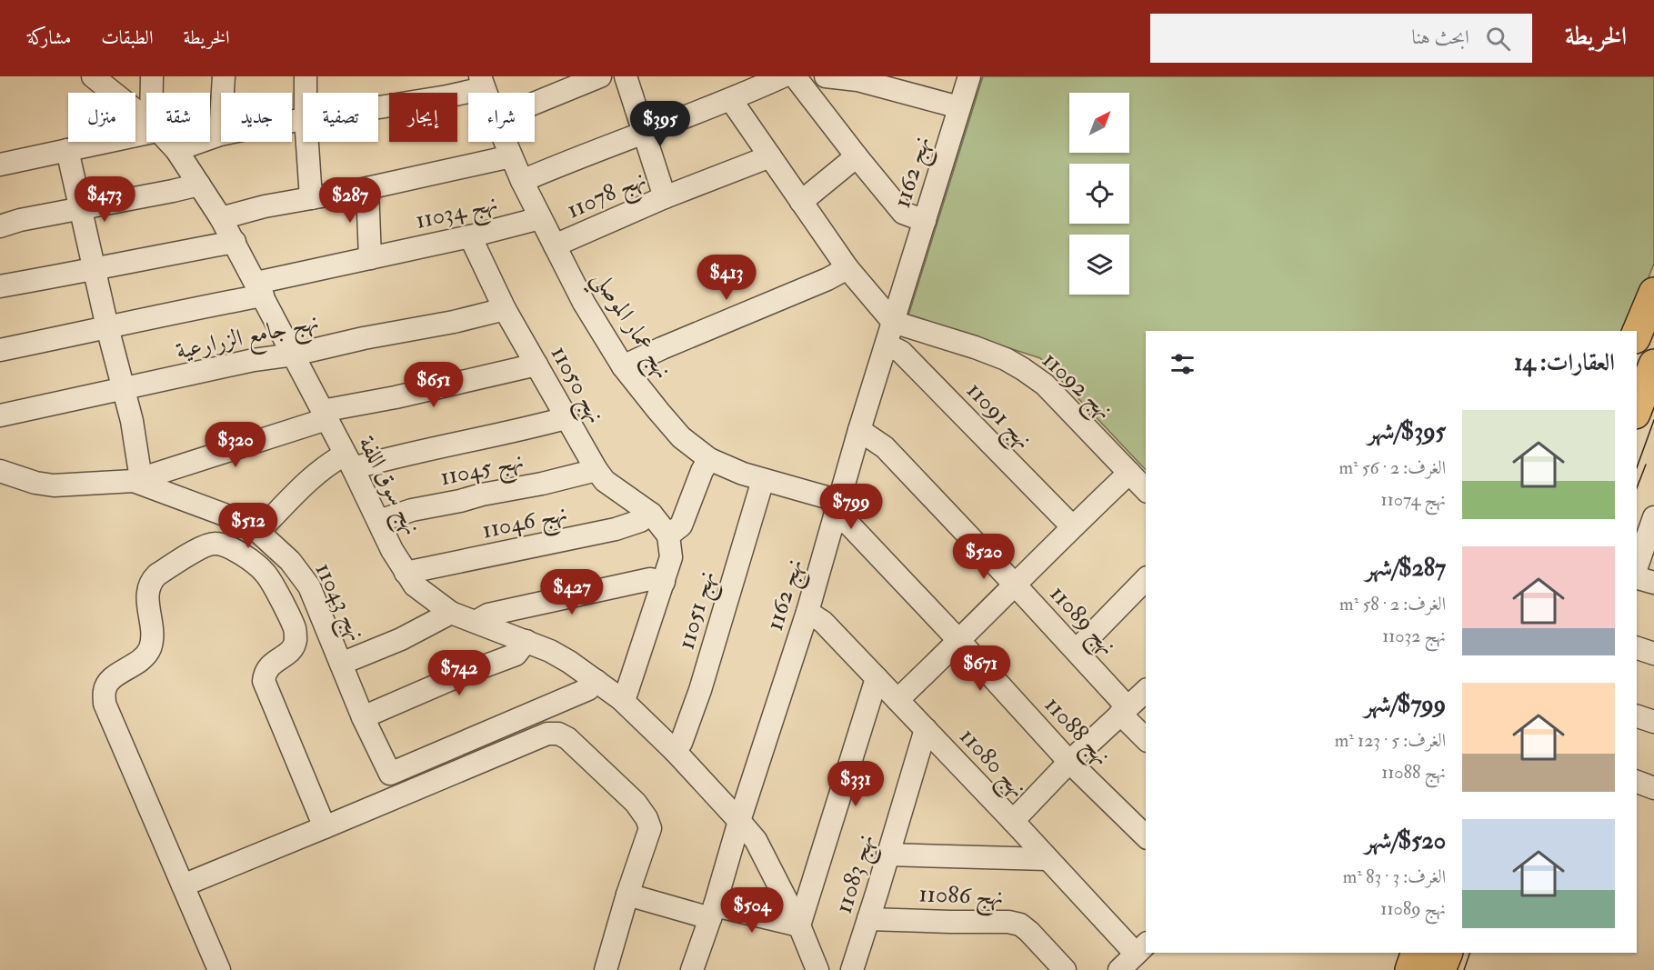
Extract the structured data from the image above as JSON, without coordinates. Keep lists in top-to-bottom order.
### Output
{
  "streets": {
    "street": [
      "نهج 1162",
      "نهج 11078",
      "نهج 11034",
      "نهج عمار الموصلي",
      "نهج جامع الزرارعية",
      "نهج 11050",
      "نهج 11092",
      "نهج 11091",
      "نهج 11045",
      "نهج سوق اللفة",
      "نهج 11046",
      "نهج 11043",
      "نهج 11051",
      "نهج 11089",
      "نهج 11088",
      "نهج 11080",
      "نهج 11083",
      "نهج 11086"
    ]
  },
  "crossings": [
    ["نهج 1162", "نهج عمار الموصلي"],
    ["نهج 1162", "نهج 11092"],
    ["نهج 1162", "نهج 11091"],
    ["نهج 1162", "نهج سوق اللفة"],
    ["نهج 1162", "نهج 11089"],
    ["نهج 1162", "نهج 11088"],
    ["نهج 1162", "نهج 11080"],
    ["نهج 11078", "نهج عمار الموصلي"],
    ["نهج 11034", "نهج عمار الموصلي"],
    ["نهج 11034", "نهج 11050"],
    ["نهج 11034", "نهج سوق اللفة"],
    ["نهج عمار الموصلي", "نهج 11051"],
    ["نهج عمار الموصلي", "نهج 11088"],
    ["نهج جامع الزرارعية", "نهج 11050"],
    ["نهج جامع الزرارعية", "نهج سوق اللفة"],
    ["نهج 11050", "نهج 11045"],
    ["نهج 11050", "نهج 11046"],
    ["نهج 11045", "نهج سوق اللفة"],
    ["نهج سوق اللفة", "نهج 11046"],
    ["نهج سوق اللفة", "نهج 11043"],
    ["نهج سوق اللفة", "نهج 11051"],
    ["نهج 11080", "نهج 11083"],
    ["نهج 11083", "نهج 11086"]
  ],
  "north": "top right",
  "page": {
    "header": "الخريطة",
    "search": "ابحث هنا",
    "nav": ["الخريطة", "الطبقات", "مشاركة"],
    "chip": [
      "شراء",
      "إيجار",
      "تصفية",
      "جديد",
      "شقة",
      "منزل"
    ],
    "price": [
      "$395",
      "$473",
      "$287",
      "$413",
      "$651",
      "$320",
      "$799",
      "$512",
      "$520",
      "$427",
      "$671",
      "$742",
      "$331",
      "$504"
    ],
    "heading": "العقارات: 14",
    "list": [
      {
        "name": "$395/شهر",
        "note": "الغرف: 2 · 56 m² · نهج 11074"
      },
      {
        "name": "$287/شهر",
        "note": "الغرف: 2 · 58 m² · نهج 11032"
      },
      {
        "name": "$799/شهر",
        "note": "الغرف: 5 · 123 m² · نهج 11088"
      },
      {
        "name": "$520/شهر",
        "note": "الغرف: 3 · 83 m² · نهج 11089"
      }
    ]
  }
}
